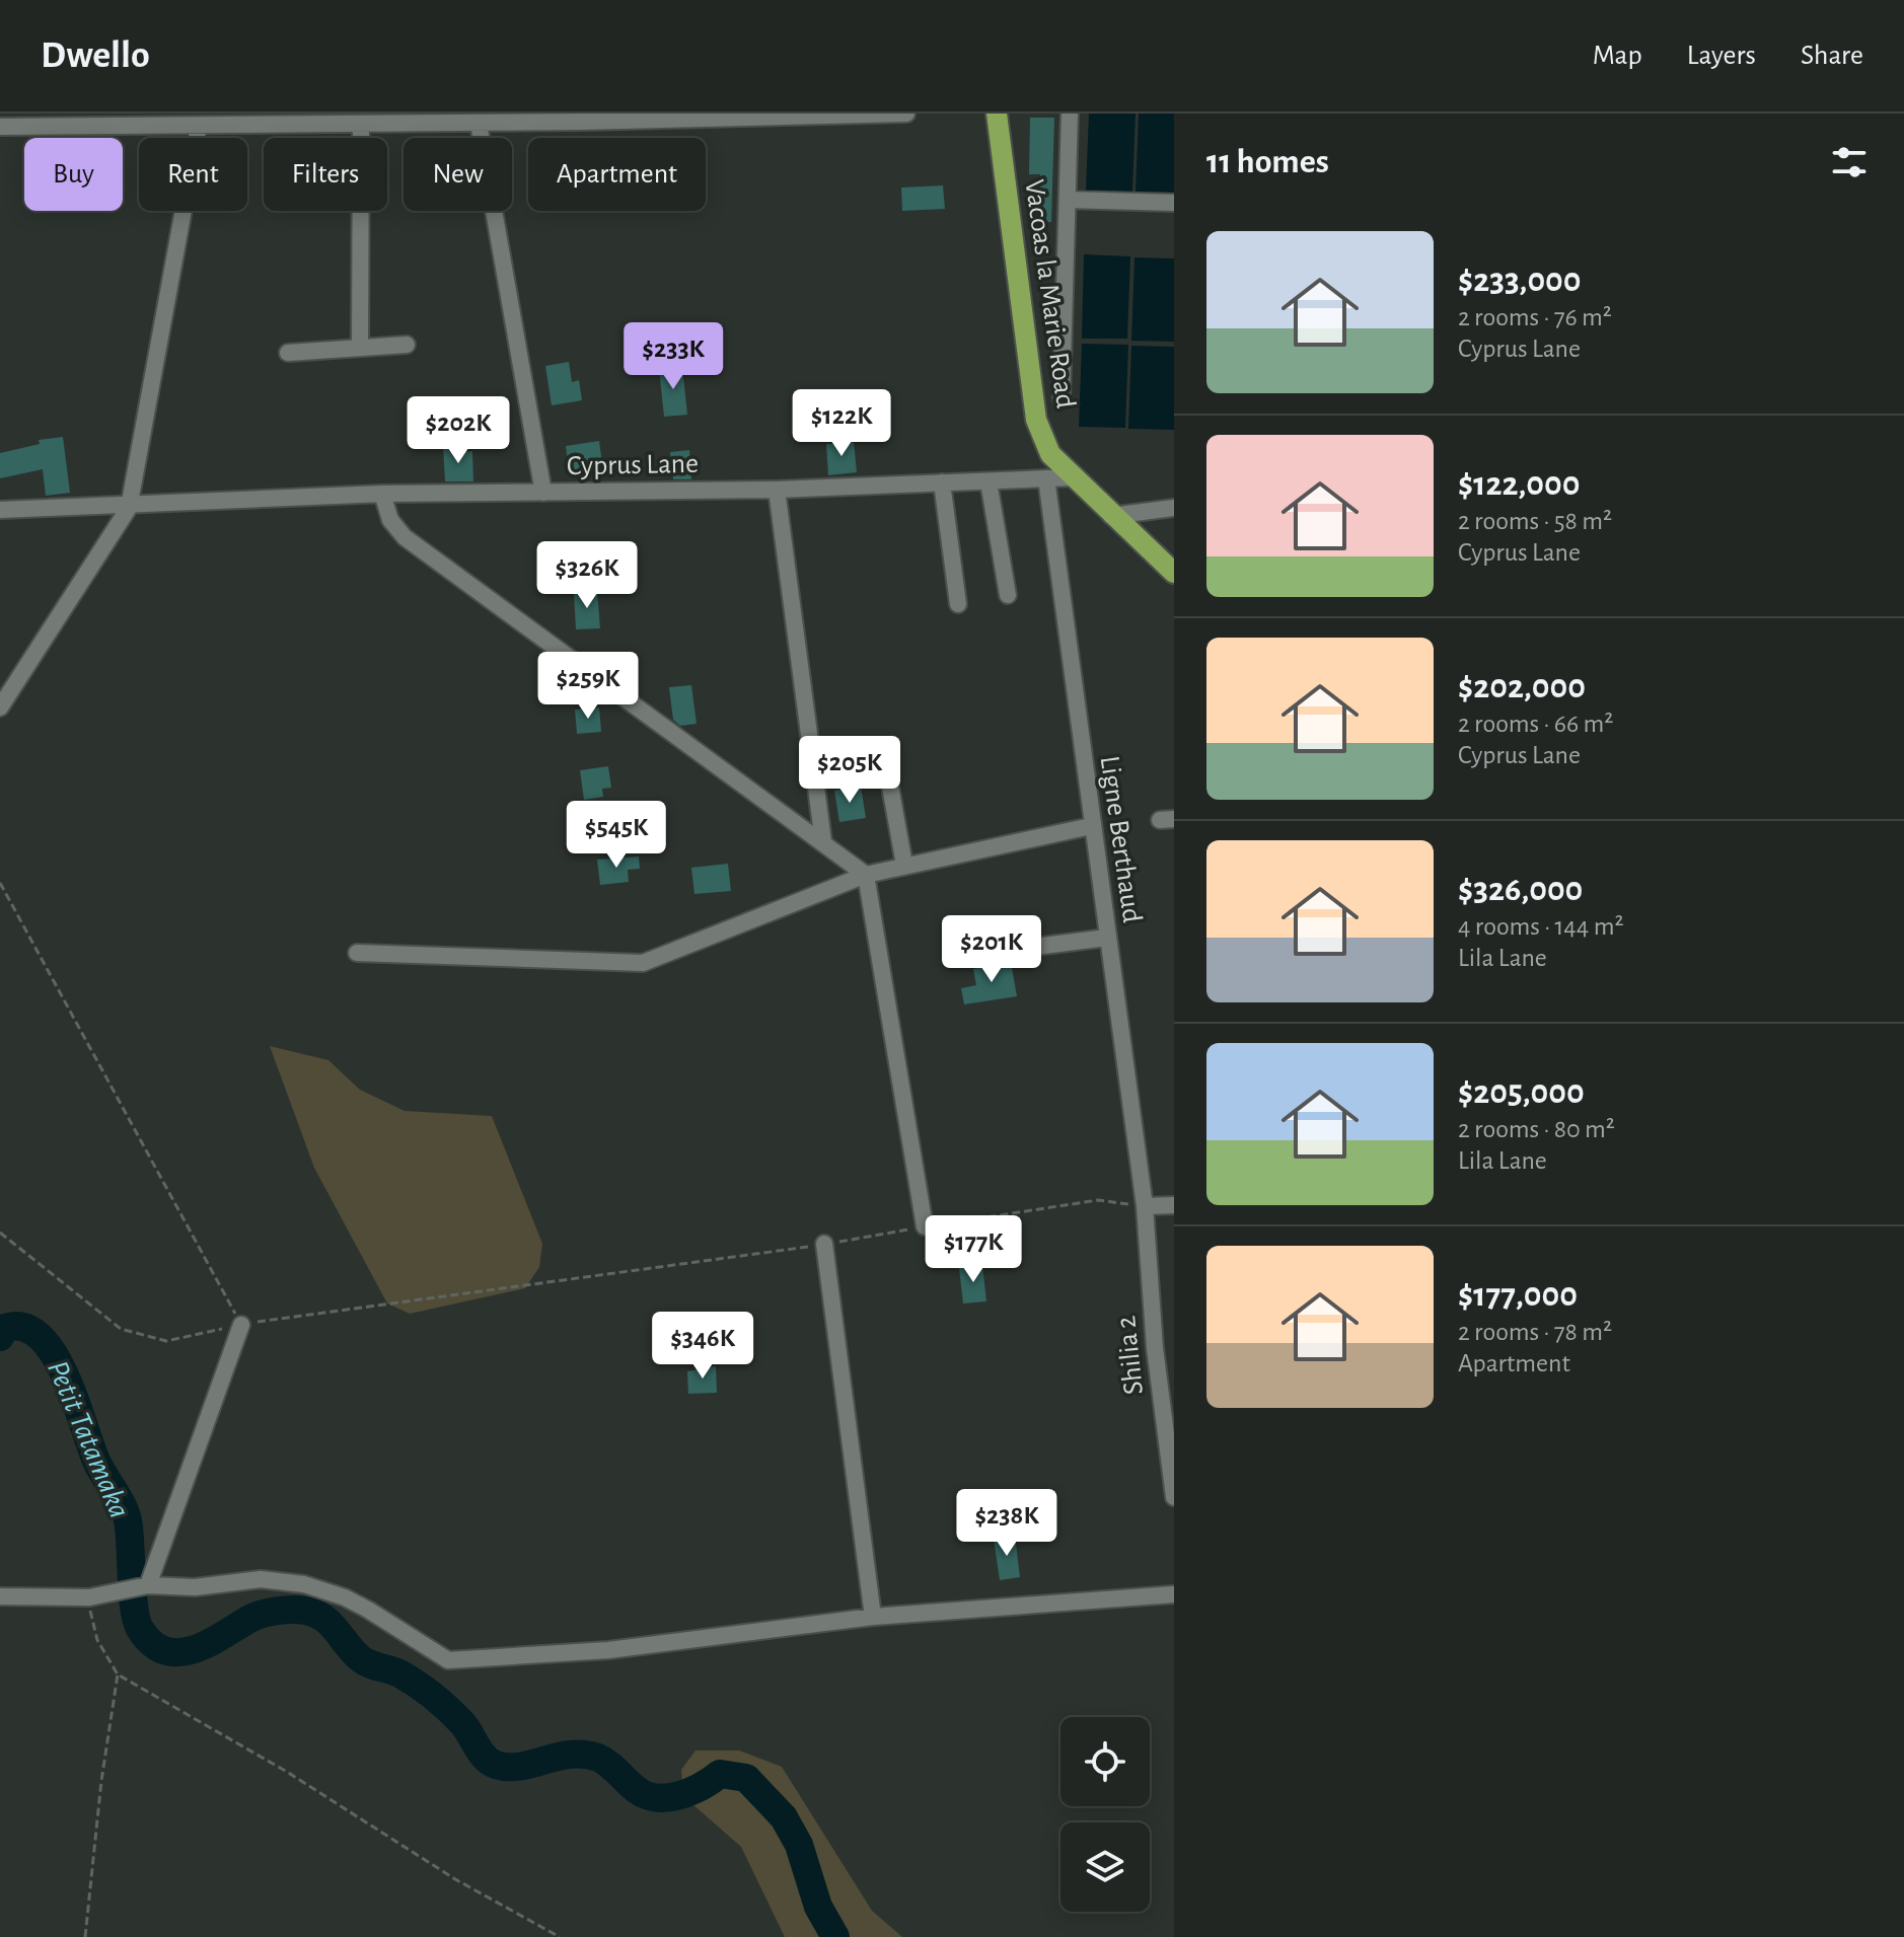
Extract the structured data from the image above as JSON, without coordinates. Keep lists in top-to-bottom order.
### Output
{
  "streets": {
    "main road": ["Vacoas la Marie Road"],
    "street": ["Cyprus Lane", "Ligne Berthaud", "Shilia 2"]
  },
  "crossings": [
    ["Vacoas la Marie Road", "Cyprus Lane"],
    ["Cyprus Lane", "Ligne Berthaud"],
    ["Ligne Berthaud", "Shilia 2"]
  ],
  "water": ["Petit Tatamaka"],
  "page": {
    "header": "Dwello",
    "nav": ["Map", "Layers", "Share"],
    "heading": "11 homes",
    "chip": [
      "Buy",
      "Rent",
      "Filters",
      "New",
      "Apartment"
    ],
    "list": [
      {
        "name": "$233,000",
        "note": "2 rooms · 76 m² · Cyprus Lane"
      },
      {
        "name": "$122,000",
        "note": "2 rooms · 58 m² · Cyprus Lane"
      },
      {
        "name": "$202,000",
        "note": "2 rooms · 66 m² · Cyprus Lane"
      },
      {
        "name": "$326,000",
        "note": "4 rooms · 144 m² · Lila Lane"
      },
      {
        "name": "$205,000",
        "note": "2 rooms · 80 m² · Lila Lane"
      },
      {
        "name": "$177,000",
        "note": "2 rooms · 78 m² · Apartment"
      }
    ],
    "price": [
      "$233K",
      "$122K",
      "$202K",
      "$326K",
      "$259K",
      "$205K",
      "$545K",
      "$201K",
      "$177K",
      "$346K",
      "$238K"
    ]
  }
}
